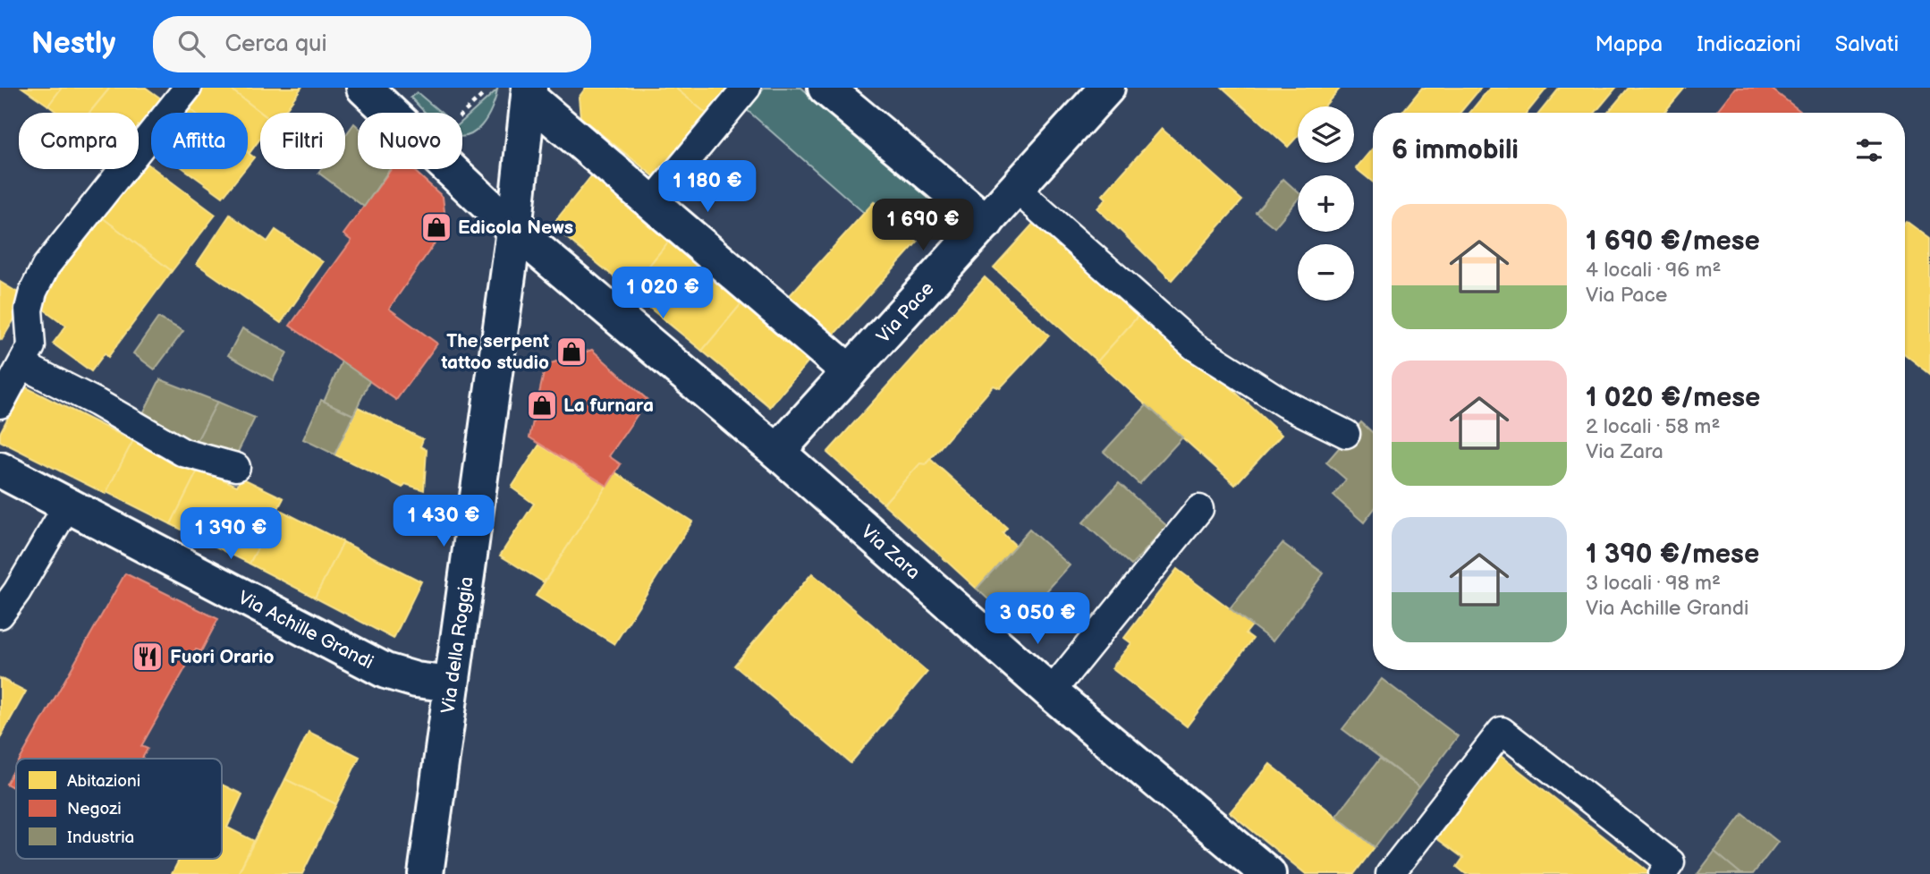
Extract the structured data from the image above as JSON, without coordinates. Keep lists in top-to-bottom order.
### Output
{
  "streets": {
    "street": [
      "Via Pace",
      "Via Zara",
      "Via Achille Grandi",
      "Via della Roggia"
    ]
  },
  "crossings": [
    ["Via Pace", "Via Zara"],
    ["Via Zara", "Via della Roggia"],
    ["Via Achille Grandi", "Via della Roggia"]
  ],
  "places": {
    "shop": ["Edicola News", "The serpent tattoo studio", "La furnara"],
    "restaurant": ["Fuori Orario"]
  },
  "legend": ["Abitazioni", "Negozi", "Industria"],
  "page": {
    "header": "Nestly",
    "search": "Cerca qui",
    "nav": ["Mappa", "Indicazioni", "Salvati"],
    "map_buttons": ["+", "−"],
    "chip": [
      "Compra",
      "Affitta",
      "Filtri",
      "Nuovo"
    ],
    "heading": "6 immobili",
    "price": [
      "1 180 €",
      "1 690 €",
      "1 020 €",
      "1 430 €",
      "1 390 €",
      "3 050 €"
    ],
    "list": [
      {
        "name": "1 690 €/mese",
        "note": "4 locali · 96 m² · Via Pace"
      },
      {
        "name": "1 020 €/mese",
        "note": "2 locali · 58 m² · Via Zara"
      },
      {
        "name": "1 390 €/mese",
        "note": "3 locali · 98 m² · Via Achille Grandi"
      }
    ]
  }
}
